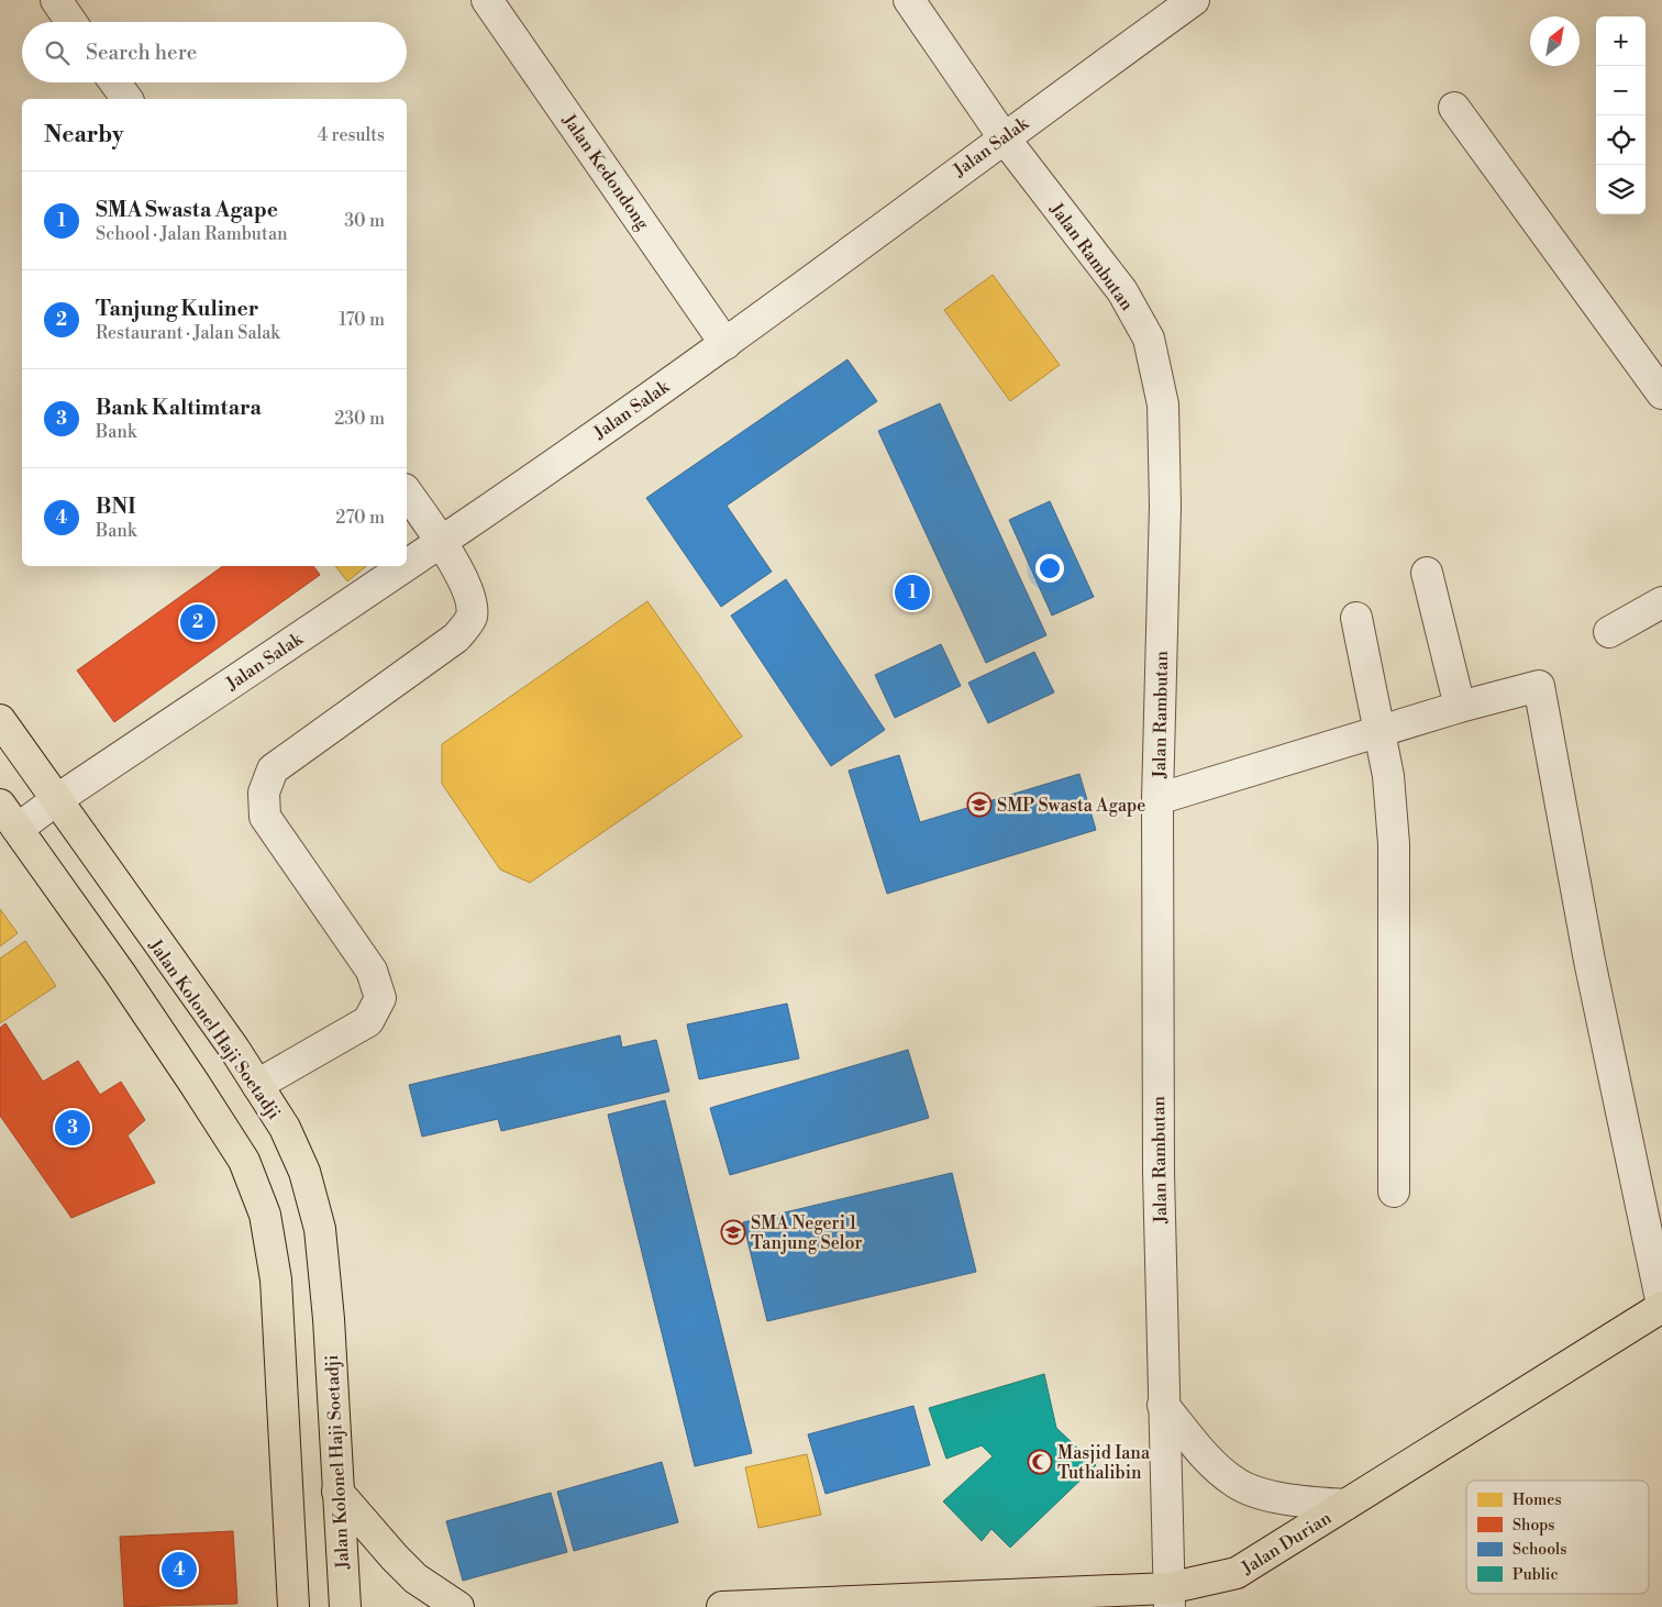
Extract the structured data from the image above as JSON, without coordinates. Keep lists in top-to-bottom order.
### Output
{
  "streets": {
    "main road": ["Jalan Kolonel Haji Soetadji", "Jalan Durian"],
    "street": ["Jalan Salak", "Jalan Kedondong", "Jalan Rambutan"]
  },
  "crossings": [
    ["Jalan Salak", "Jalan Kedondong"],
    ["Jalan Salak", "Jalan Rambutan"],
    ["Jalan Salak", "Jalan Kolonel Haji Soetadji"],
    ["Jalan Rambutan", "Jalan Durian"]
  ],
  "places": {
    "school or university": ["SMP Swasta Agape", "SMA Negeri 1 Tanjung Selor"],
    "mosque": ["Masjid Iana Tuthalibin"]
  },
  "legend": [
    "Homes",
    "Shops",
    "Schools",
    "Public"
  ],
  "north": "top right",
  "page": {
    "map_buttons": ["+", "−"],
    "search": "Search here",
    "heading": ["Nearby", "4 results"],
    "list": [
      {
        "mark": "1",
        "name": "SMA Swasta Agape",
        "note": "School · Jalan Rambutan",
        "value": "30 m"
      },
      {
        "mark": "2",
        "name": "Tanjung Kuliner",
        "note": "Restaurant · Jalan Salak",
        "value": "170 m"
      },
      {
        "mark": "3",
        "name": "Bank Kaltimtara",
        "note": "Bank",
        "value": "230 m"
      },
      {
        "mark": "4",
        "name": "BNI",
        "note": "Bank",
        "value": "270 m"
      }
    ],
    "pins": [
      "1",
      "2",
      "3",
      "4"
    ]
  }
}
